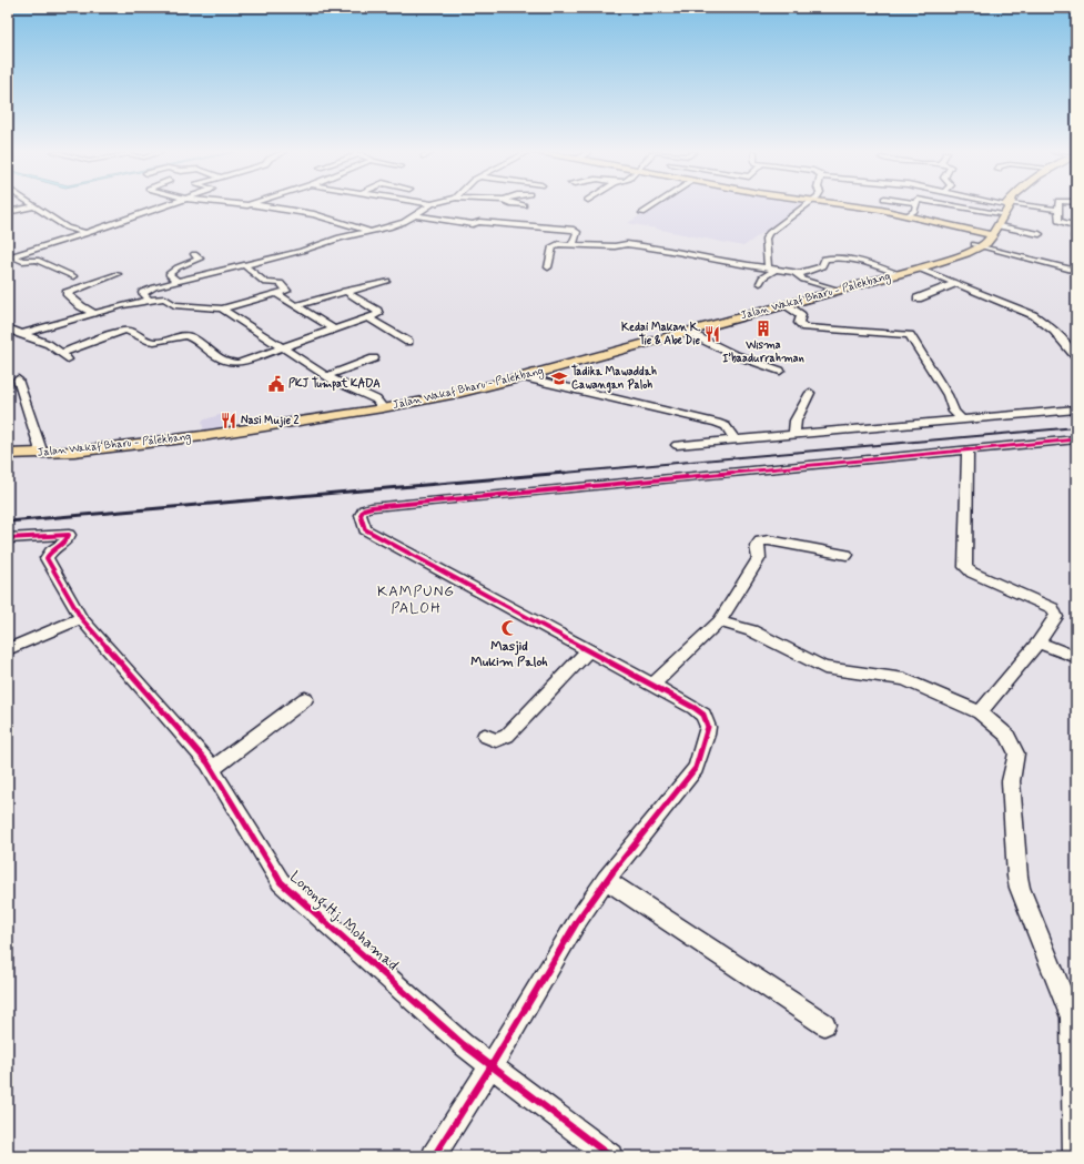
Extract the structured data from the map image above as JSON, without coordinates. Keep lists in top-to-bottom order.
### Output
{
  "streets": {
    "main road": ["Jalan Wakaf Bharu - Palekbang"],
    "street": ["Lorong Hj. Mohamad"]
  },
  "districts": ["KAMPUNG PALOH"],
  "places": {
    "building": ["Wisma I’baadurrahman"],
    "restaurant": ["Kedai Makan K. Tie & Abe Die", "Nasi Mujie 2"],
    "school or university": ["Tadika Mawaddah Cawangan Paloh"],
    "public building": ["PKJ Tumpat KADA"],
    "mosque": ["Masjid Mukim Paloh"]
  }
}
